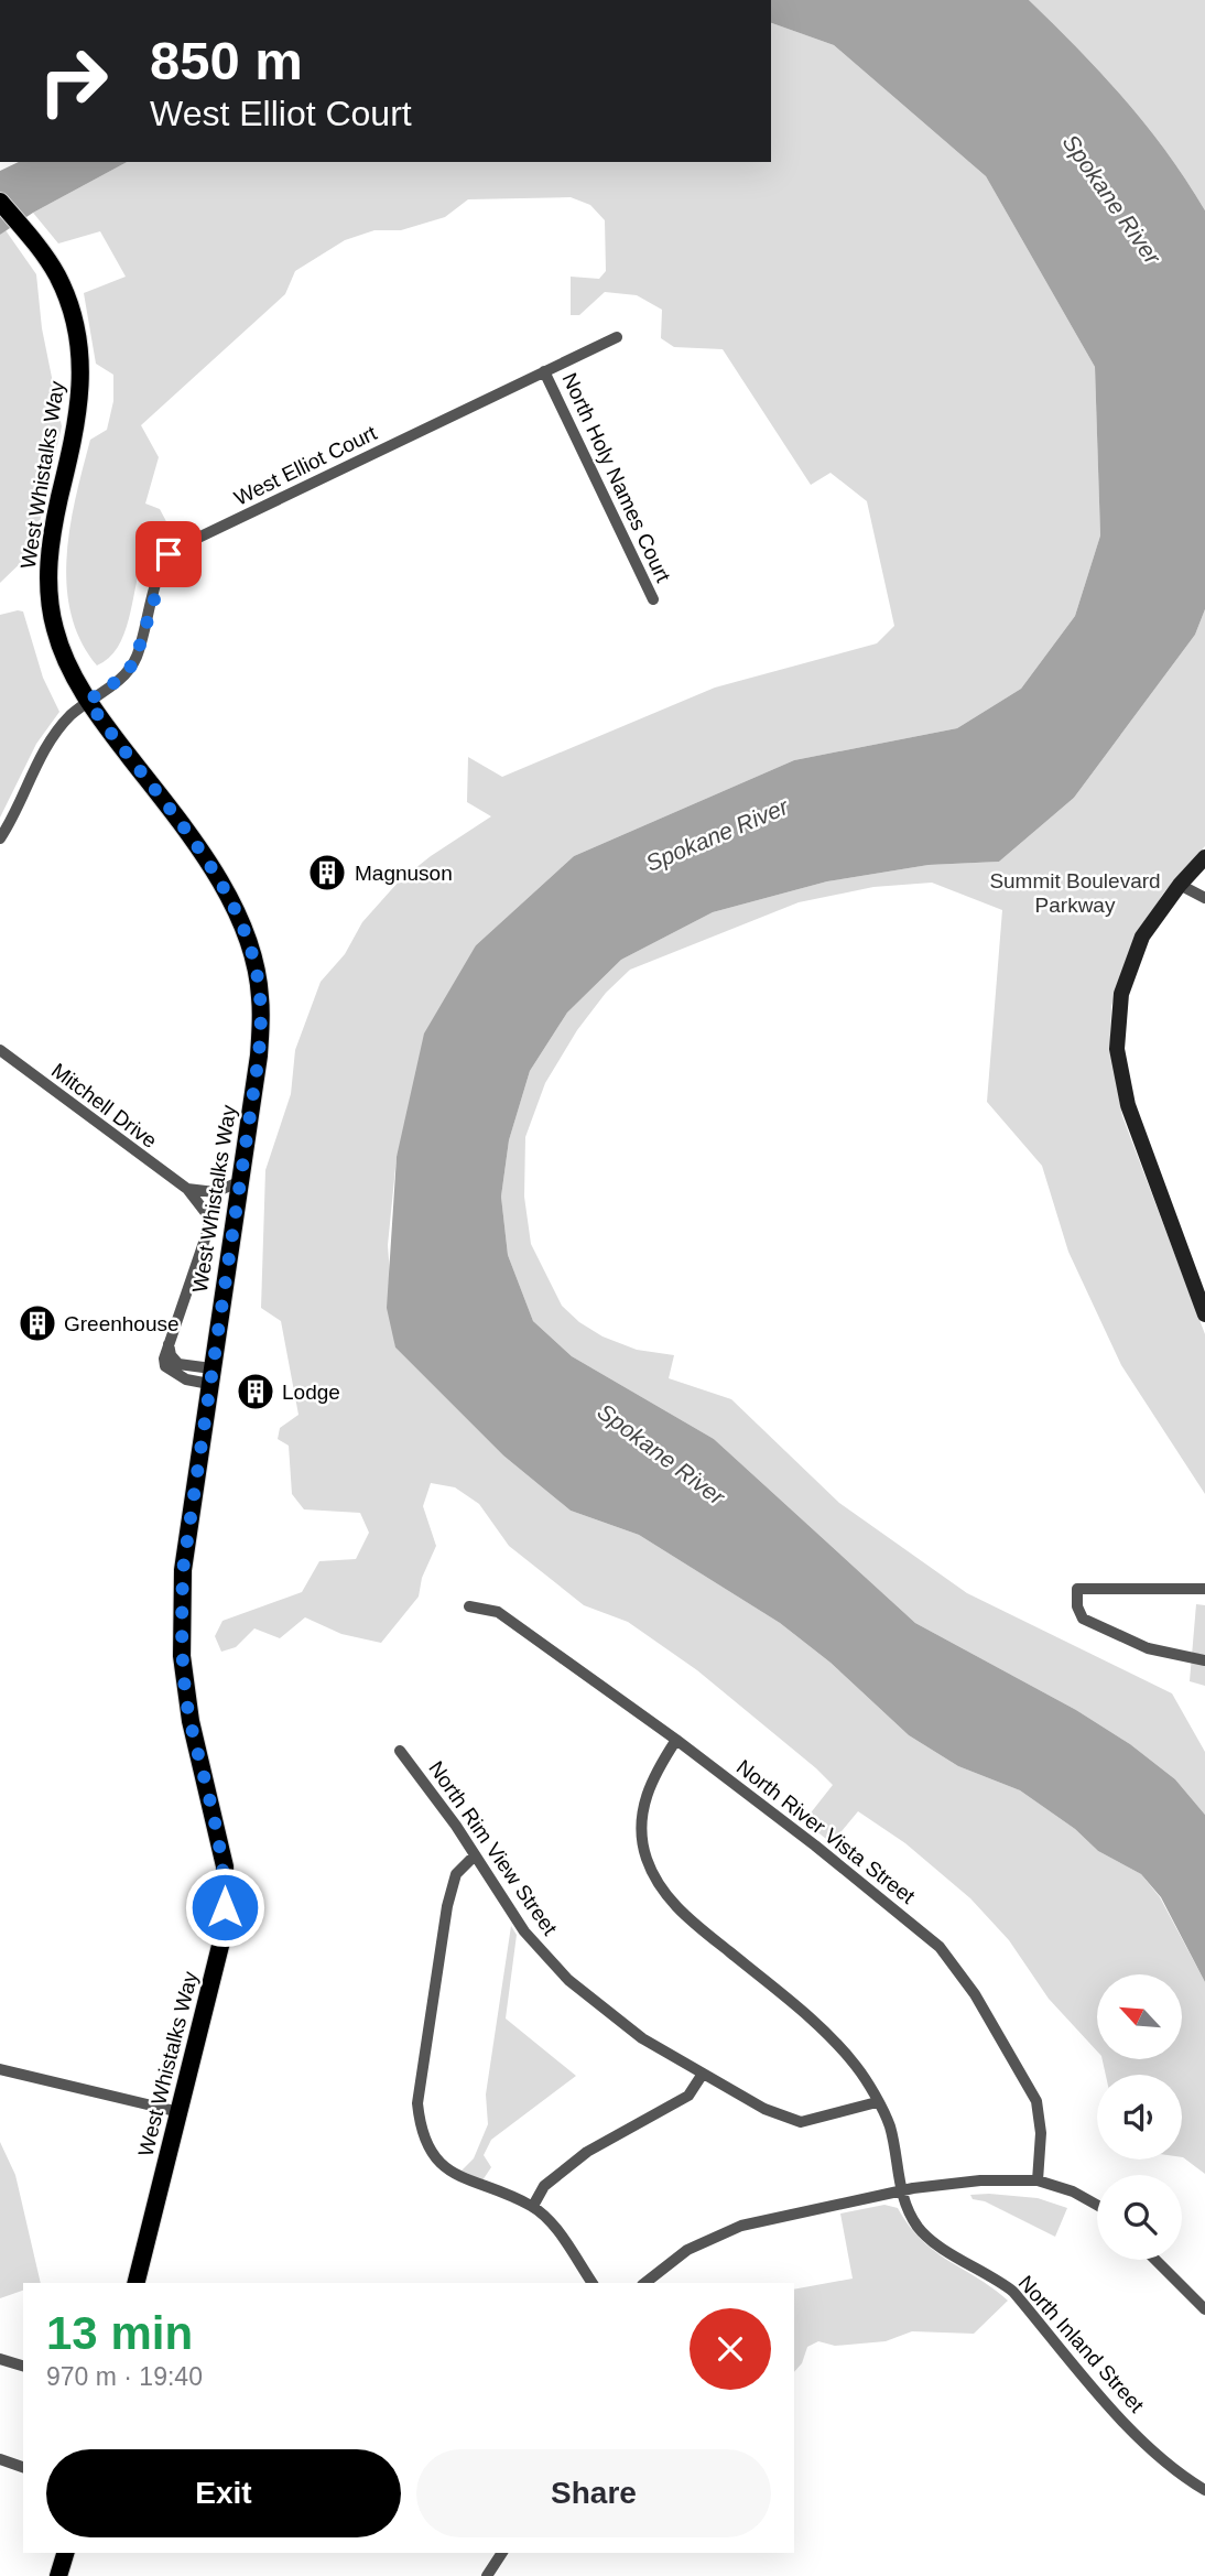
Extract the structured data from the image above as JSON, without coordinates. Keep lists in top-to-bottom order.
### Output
{
  "streets": {
    "main road": ["West Whistalks Way"],
    "street": [
      "West Elliot Court",
      "North Holy Names Court",
      "Mitchell Drive",
      "North River Vista Street",
      "North Rim View Street",
      "North Inland Street"
    ]
  },
  "crossings": [
    ["West Elliot Court", "West Whistalks Way"],
    ["West Elliot Court", "North Holy Names Court"],
    ["West Whistalks Way", "Mitchell Drive"],
    ["North River Vista Street", "North Inland Street"],
    ["North Rim View Street", "North Inland Street"]
  ],
  "water": ["Spokane River"],
  "parks": ["Summit Boulevard Parkway"],
  "places": {
    "building": ["Magnuson", "Greenhouse", "Lodge"]
  },
  "north": "top left",
  "page": {
    "turn": ["850 m", "West Elliot Court"],
    "heading": ["13 min", "970 m · 19:40"],
    "buttons": ["Exit", "Share"]
  }
}
